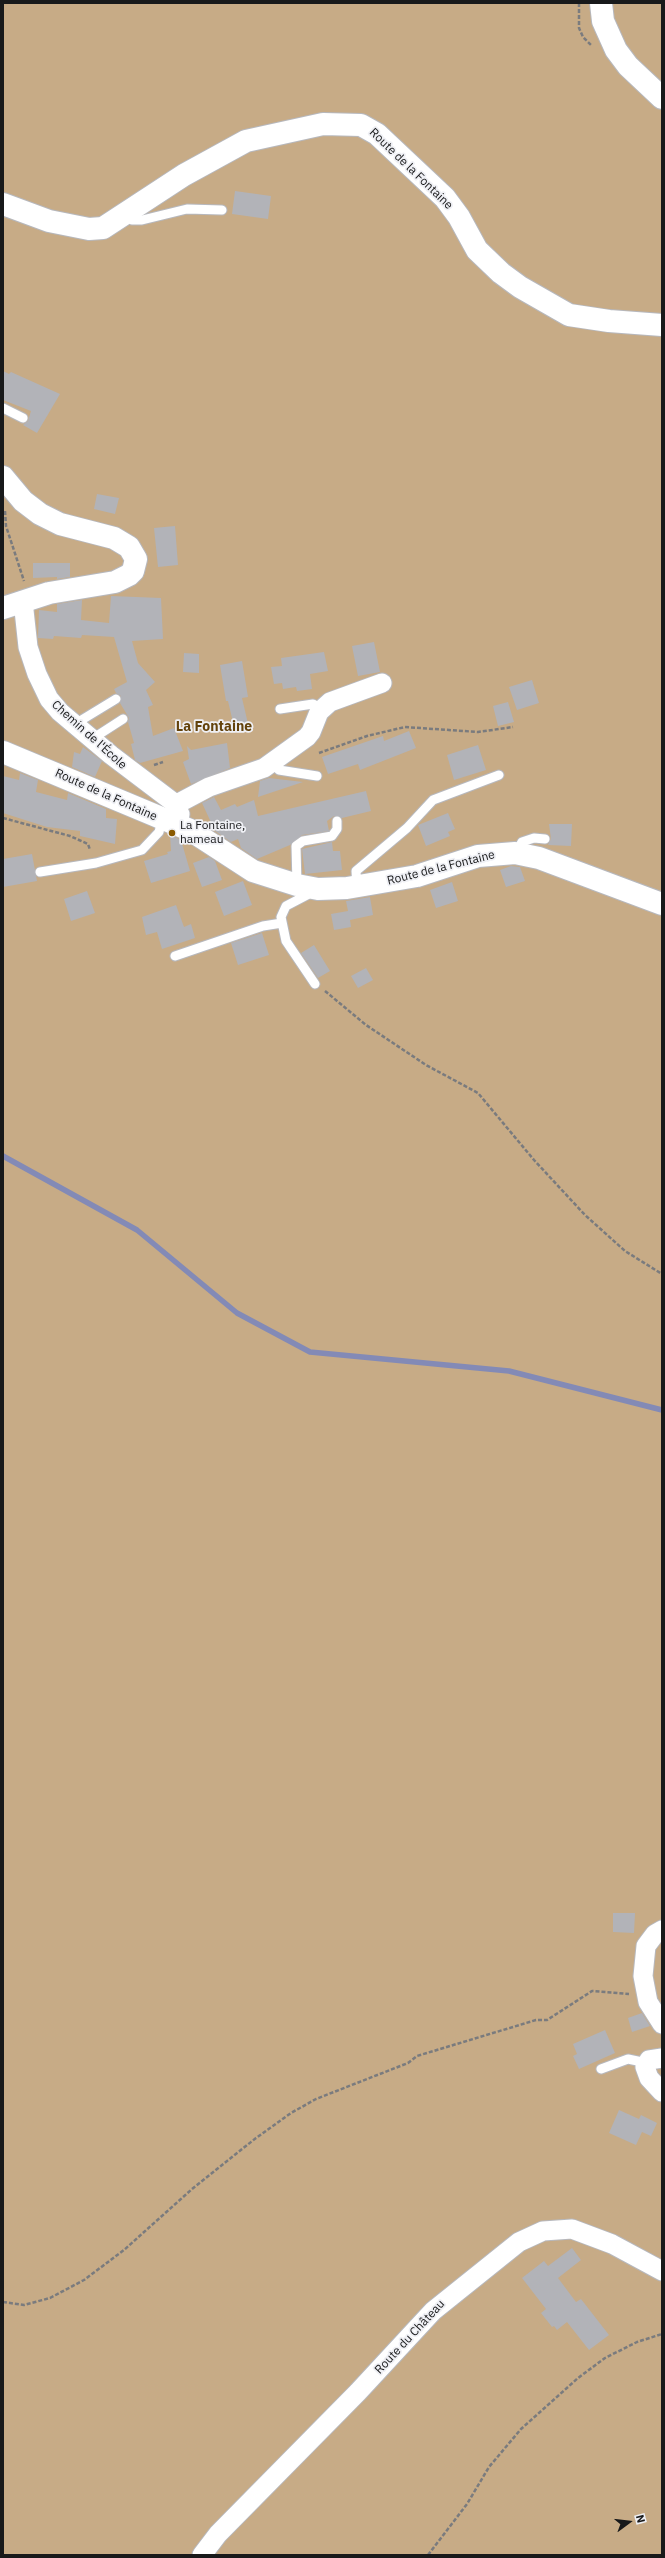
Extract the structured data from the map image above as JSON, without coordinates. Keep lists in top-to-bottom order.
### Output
{
  "streets": {
    "street": ["Route de la Fontaine", "Chemin de l'École", "Route du Château"]
  },
  "crossings": [
    ["Route de la Fontaine", "Chemin de l'École"]
  ],
  "districts": ["La Fontaine"],
  "places": ["La Fontaine, hameau"],
  "north": "right"
}
